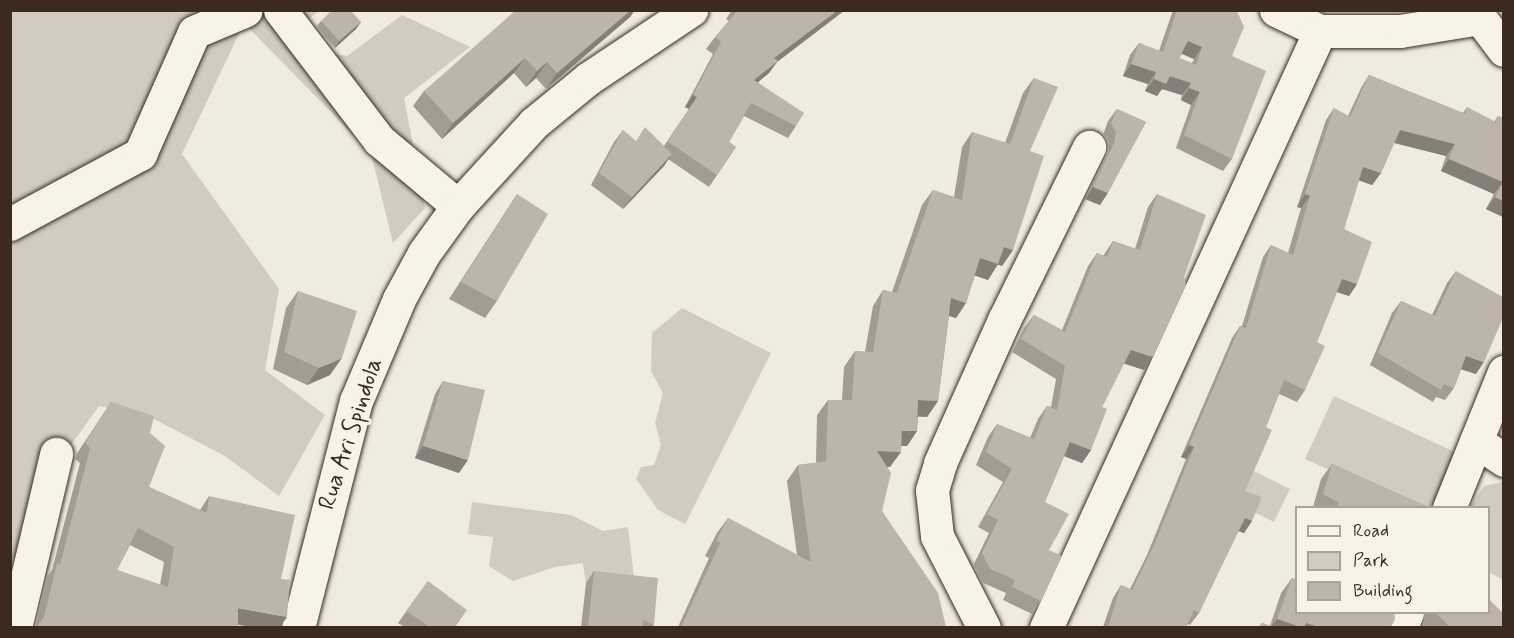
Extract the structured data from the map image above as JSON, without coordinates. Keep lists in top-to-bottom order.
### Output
{
  "streets": {
    "street": ["Rua Ari Spindola"]
  },
  "legend": ["Road", "Park", "Building"]
}
